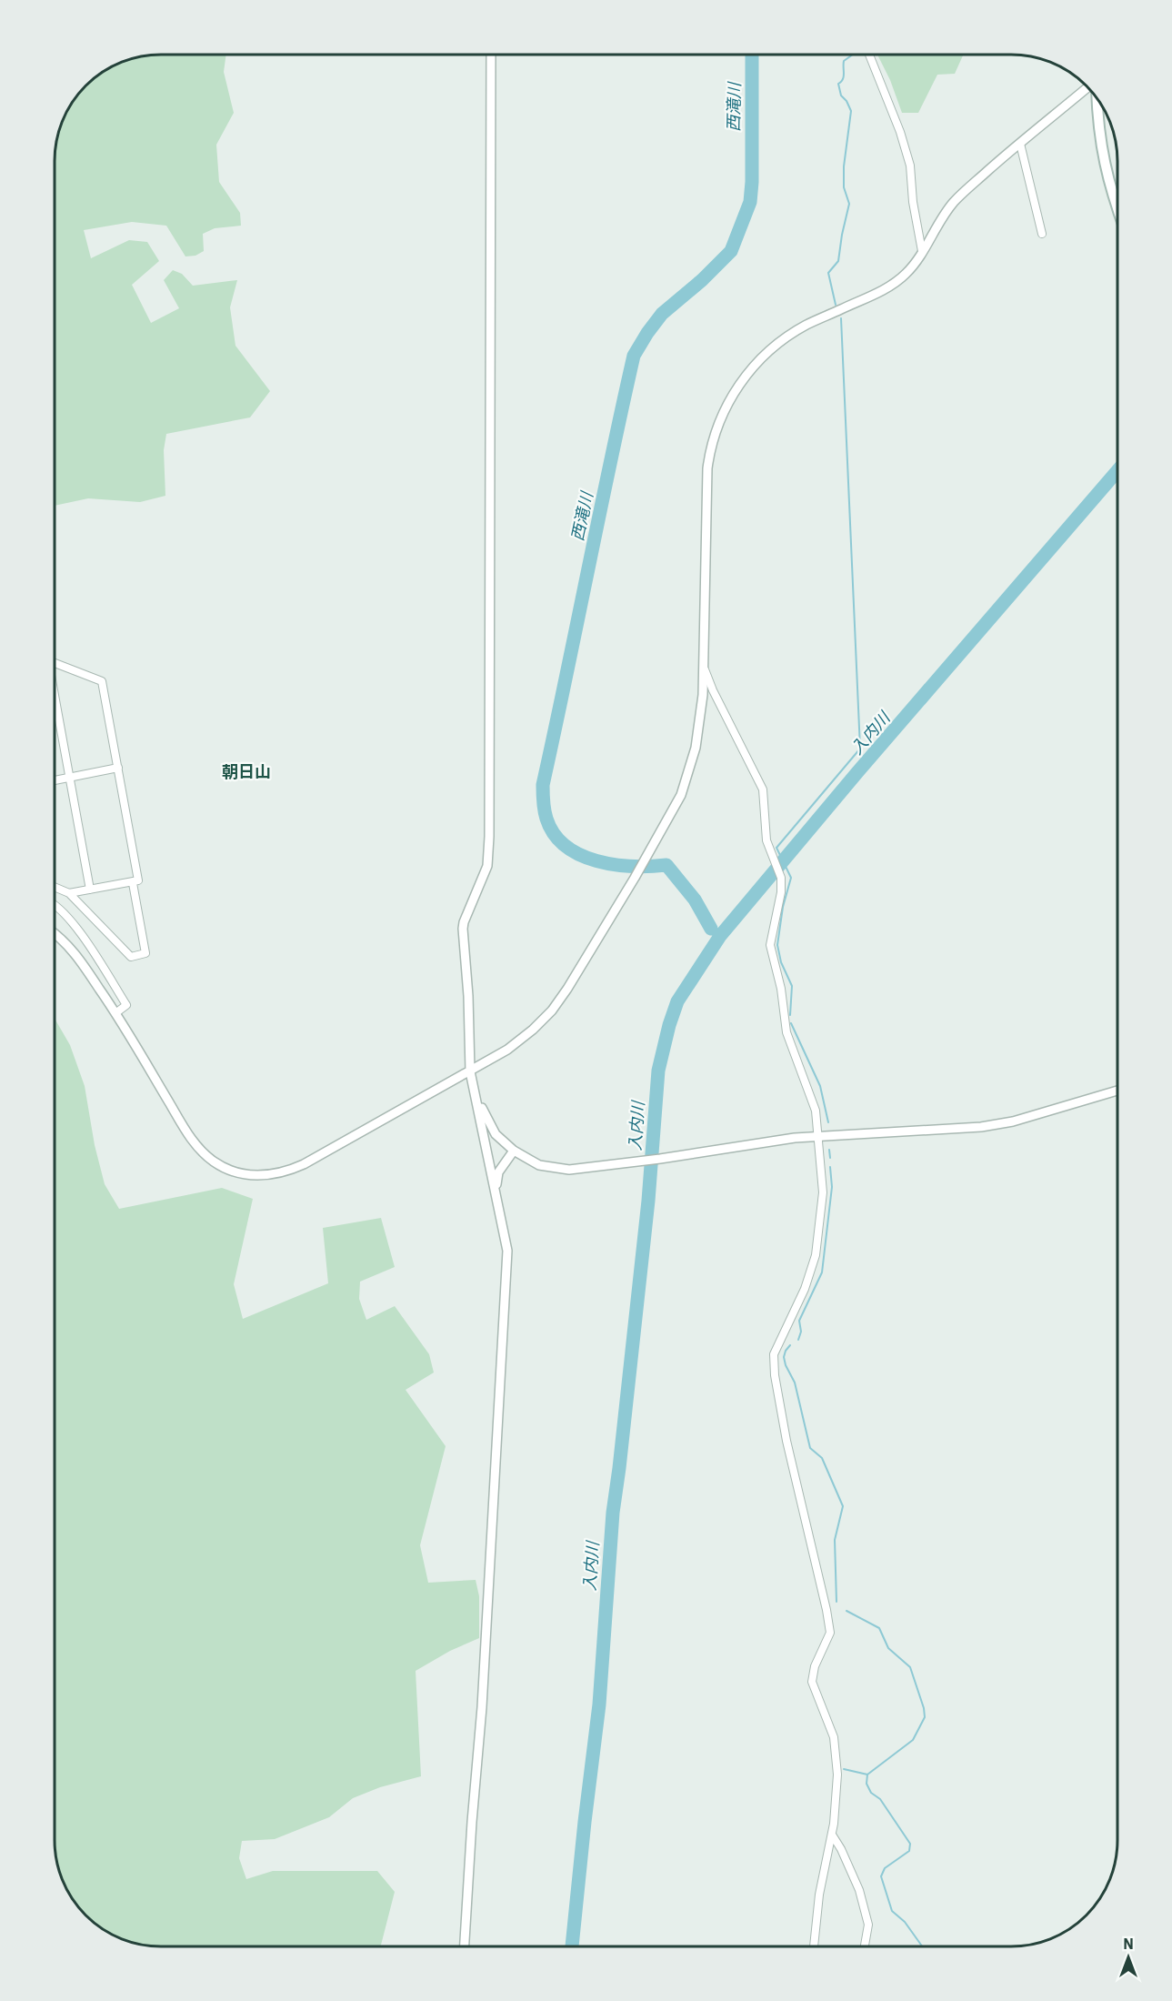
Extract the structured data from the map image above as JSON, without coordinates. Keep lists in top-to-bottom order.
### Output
{
  "districts": ["朝日山"],
  "water": ["西滝川", "入内川"],
  "north": "top"
}
